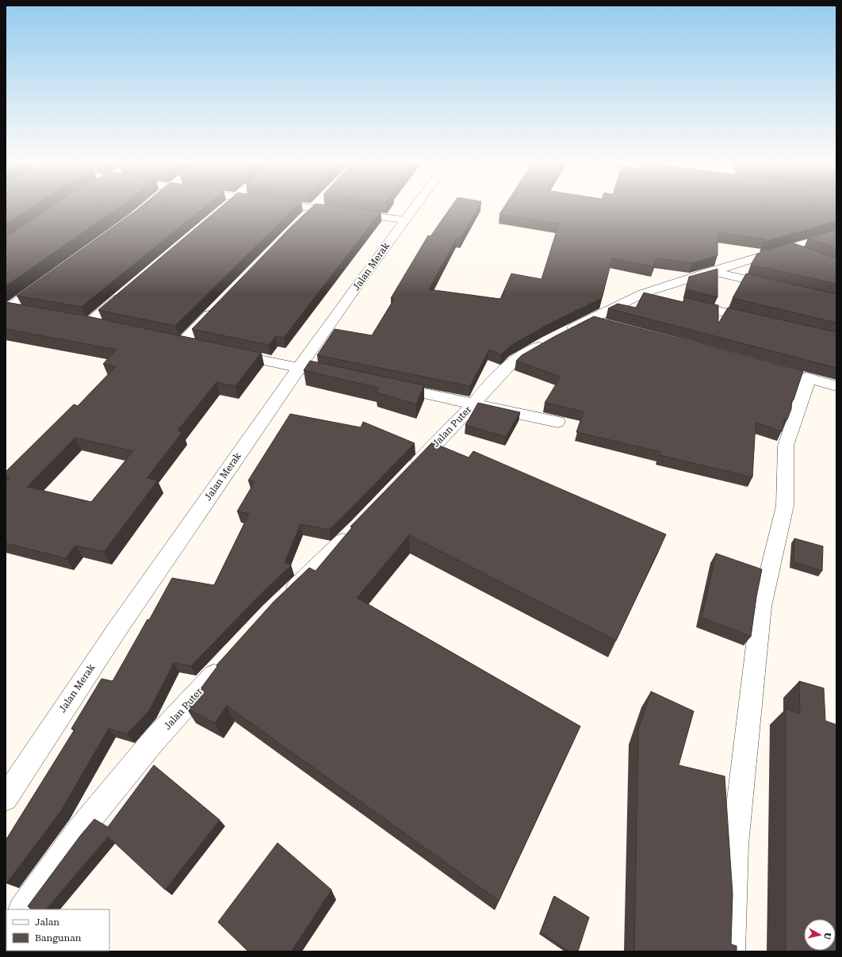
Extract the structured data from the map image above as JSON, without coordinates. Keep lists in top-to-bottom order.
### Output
{
  "streets": {
    "street": ["Jalan Merak", "Jalan Puter"]
  },
  "legend": ["Jalan", "Bangunan"],
  "north": "right"
}
